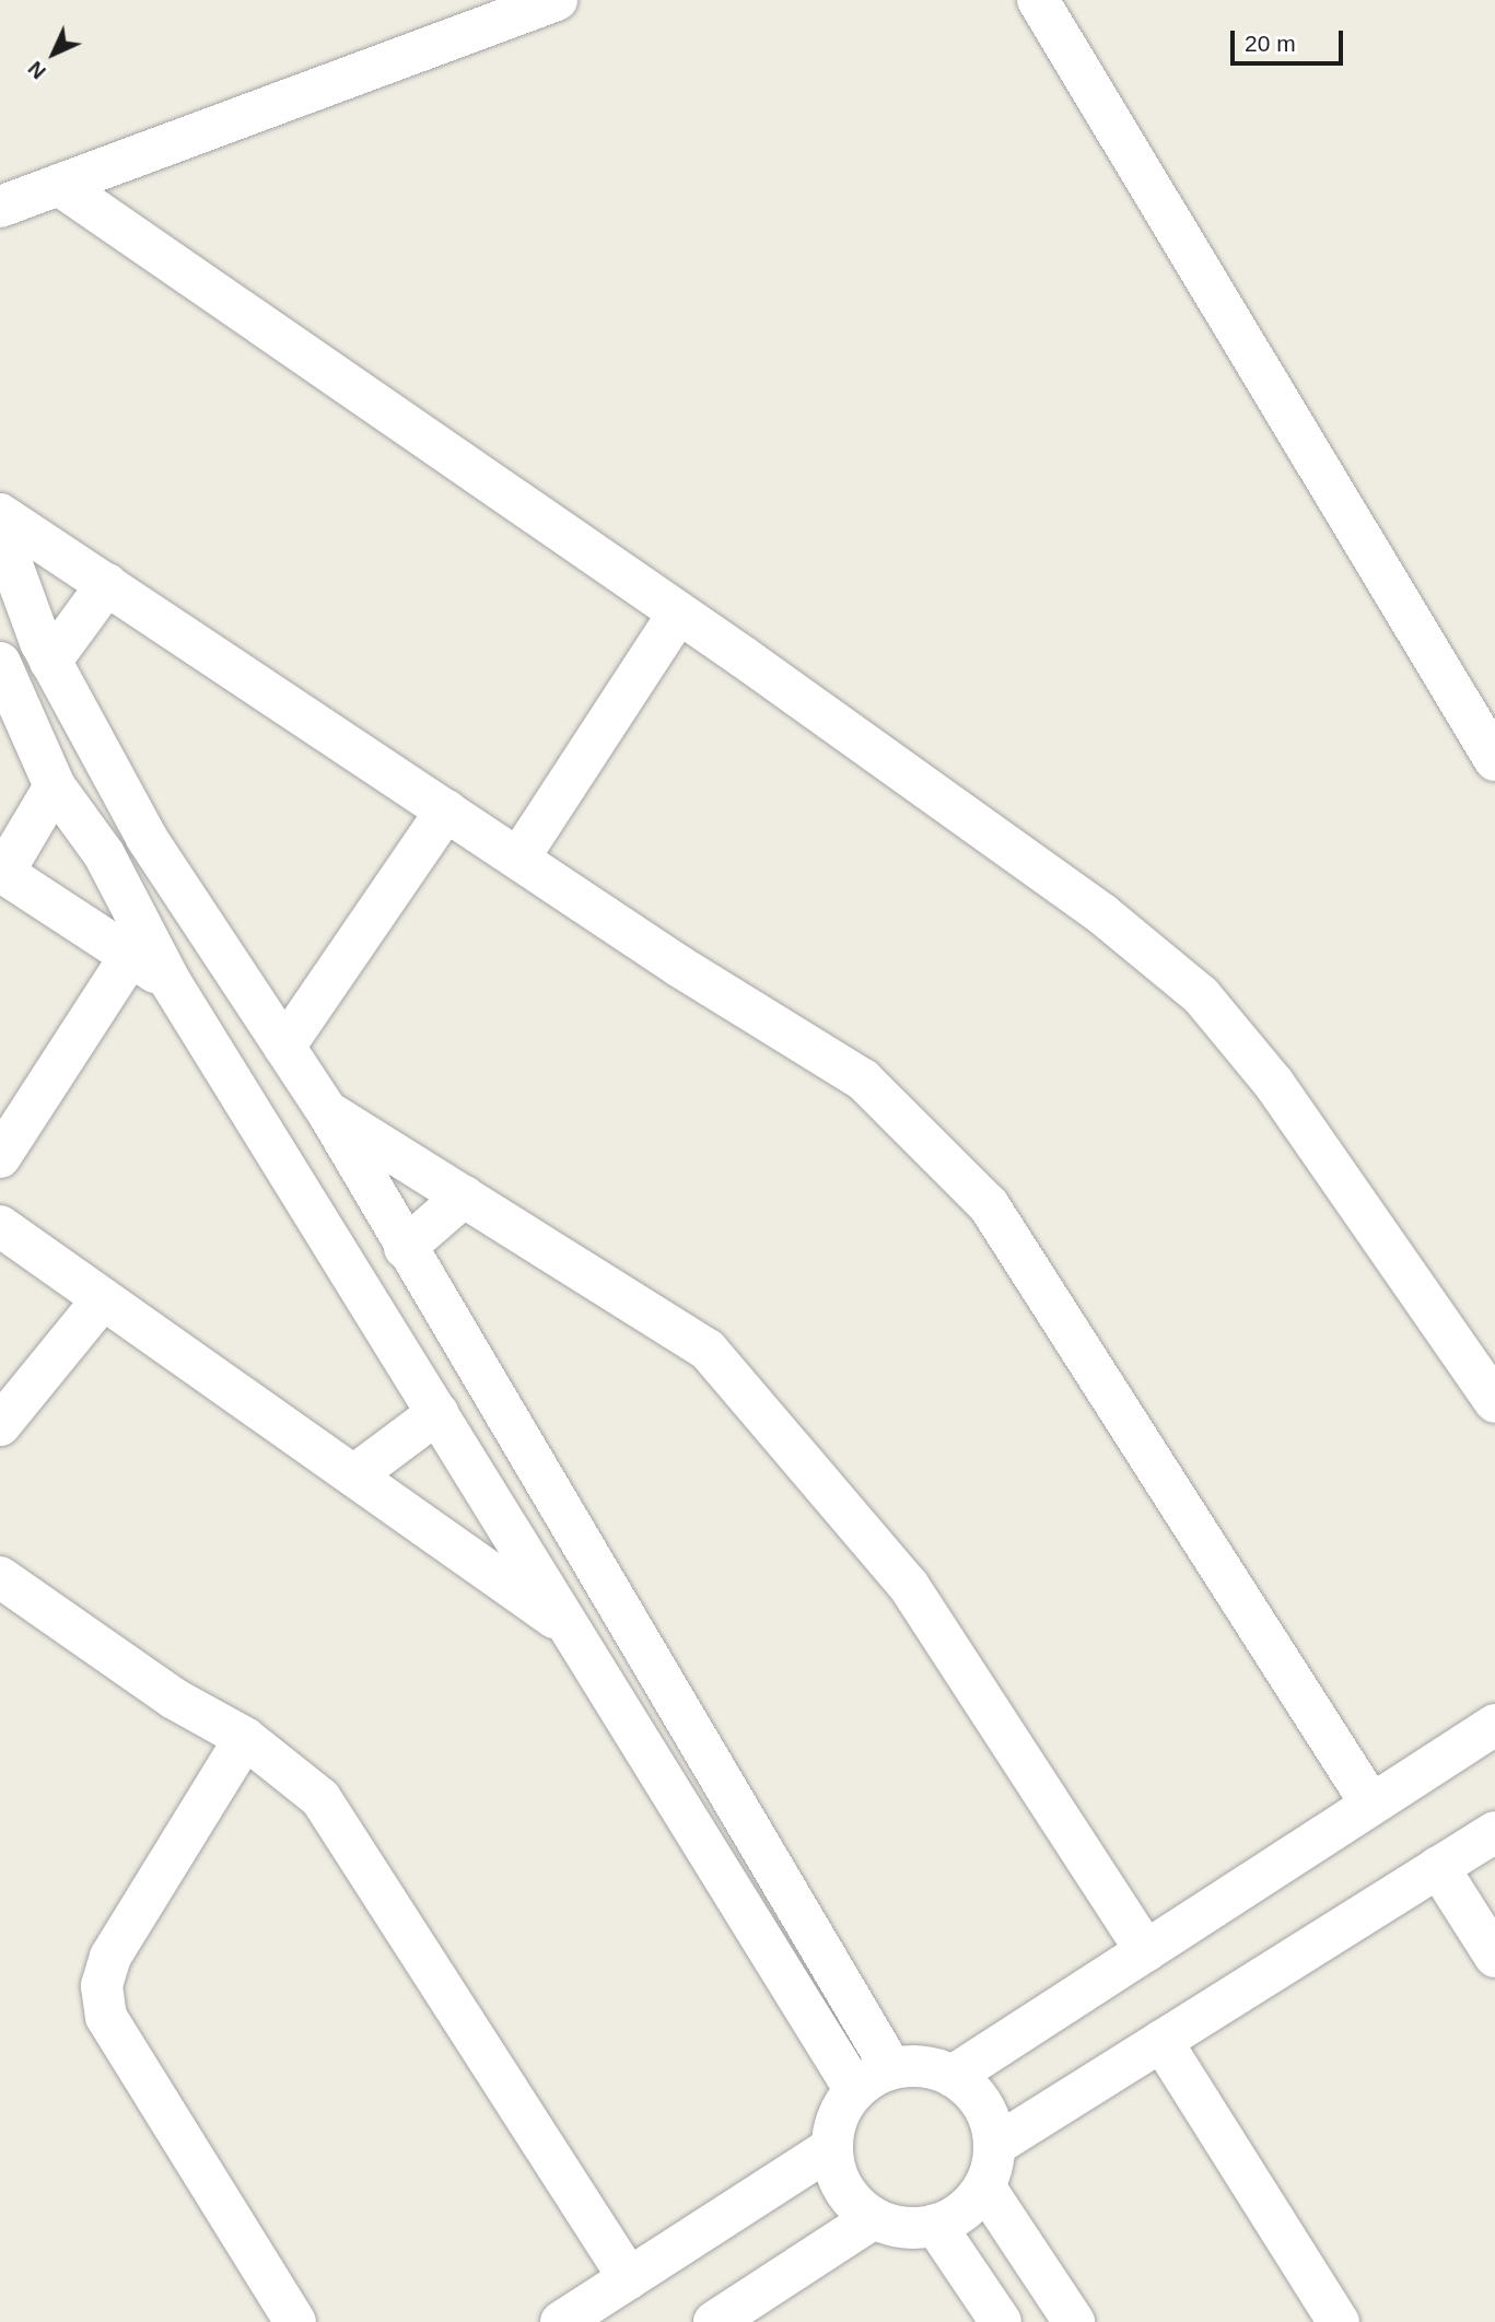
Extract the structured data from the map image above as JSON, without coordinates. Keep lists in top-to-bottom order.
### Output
{
  "scale_bar": "20 m",
  "north": "bottom left"
}
